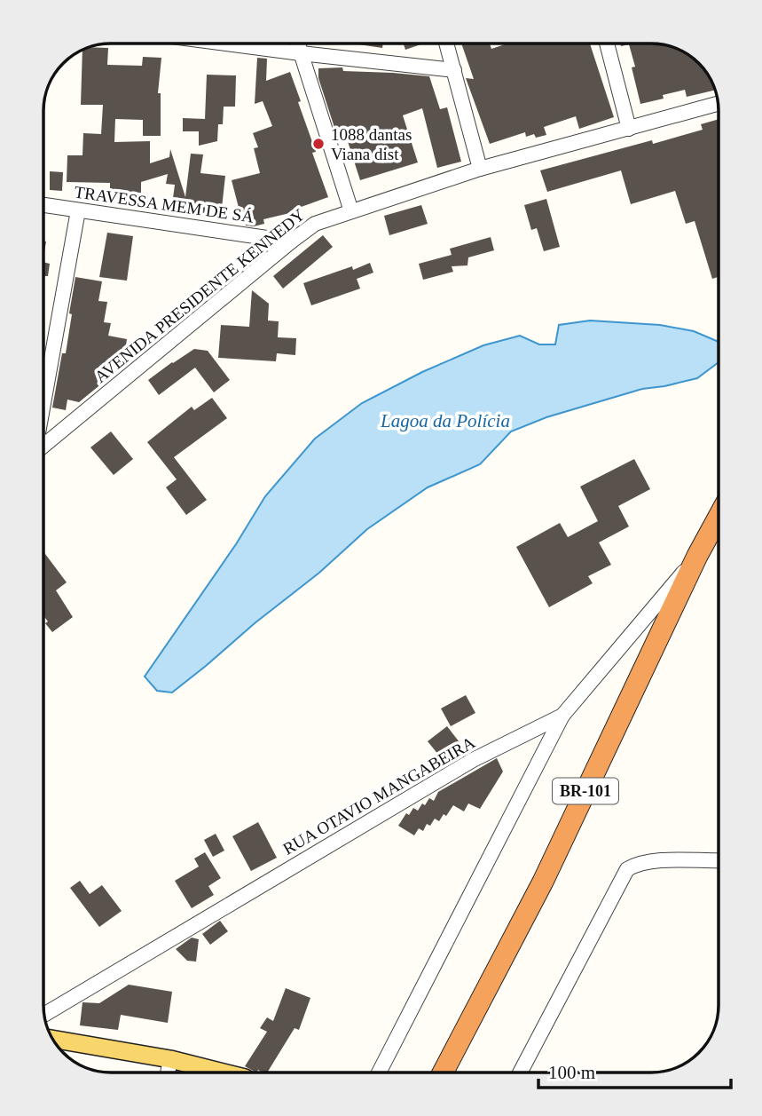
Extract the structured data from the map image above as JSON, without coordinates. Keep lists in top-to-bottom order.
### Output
{
  "streets": {
    "highway": ["BR-101"],
    "street": ["TRAVESSA MEM DE SÁ", "AVENIDA PRESIDENTE KENNEDY", "RUA OTAVIO MANGABEIRA"]
  },
  "crossings": [
    ["TRAVESSA MEM DE SÁ", "AVENIDA PRESIDENTE KENNEDY"],
    ["BR-101", "RUA OTAVIO MANGABEIRA"]
  ],
  "water": ["Lagoa da Polícia"],
  "places": ["1088 dantas Viana dist"],
  "scale_bar": "100 m"
}
